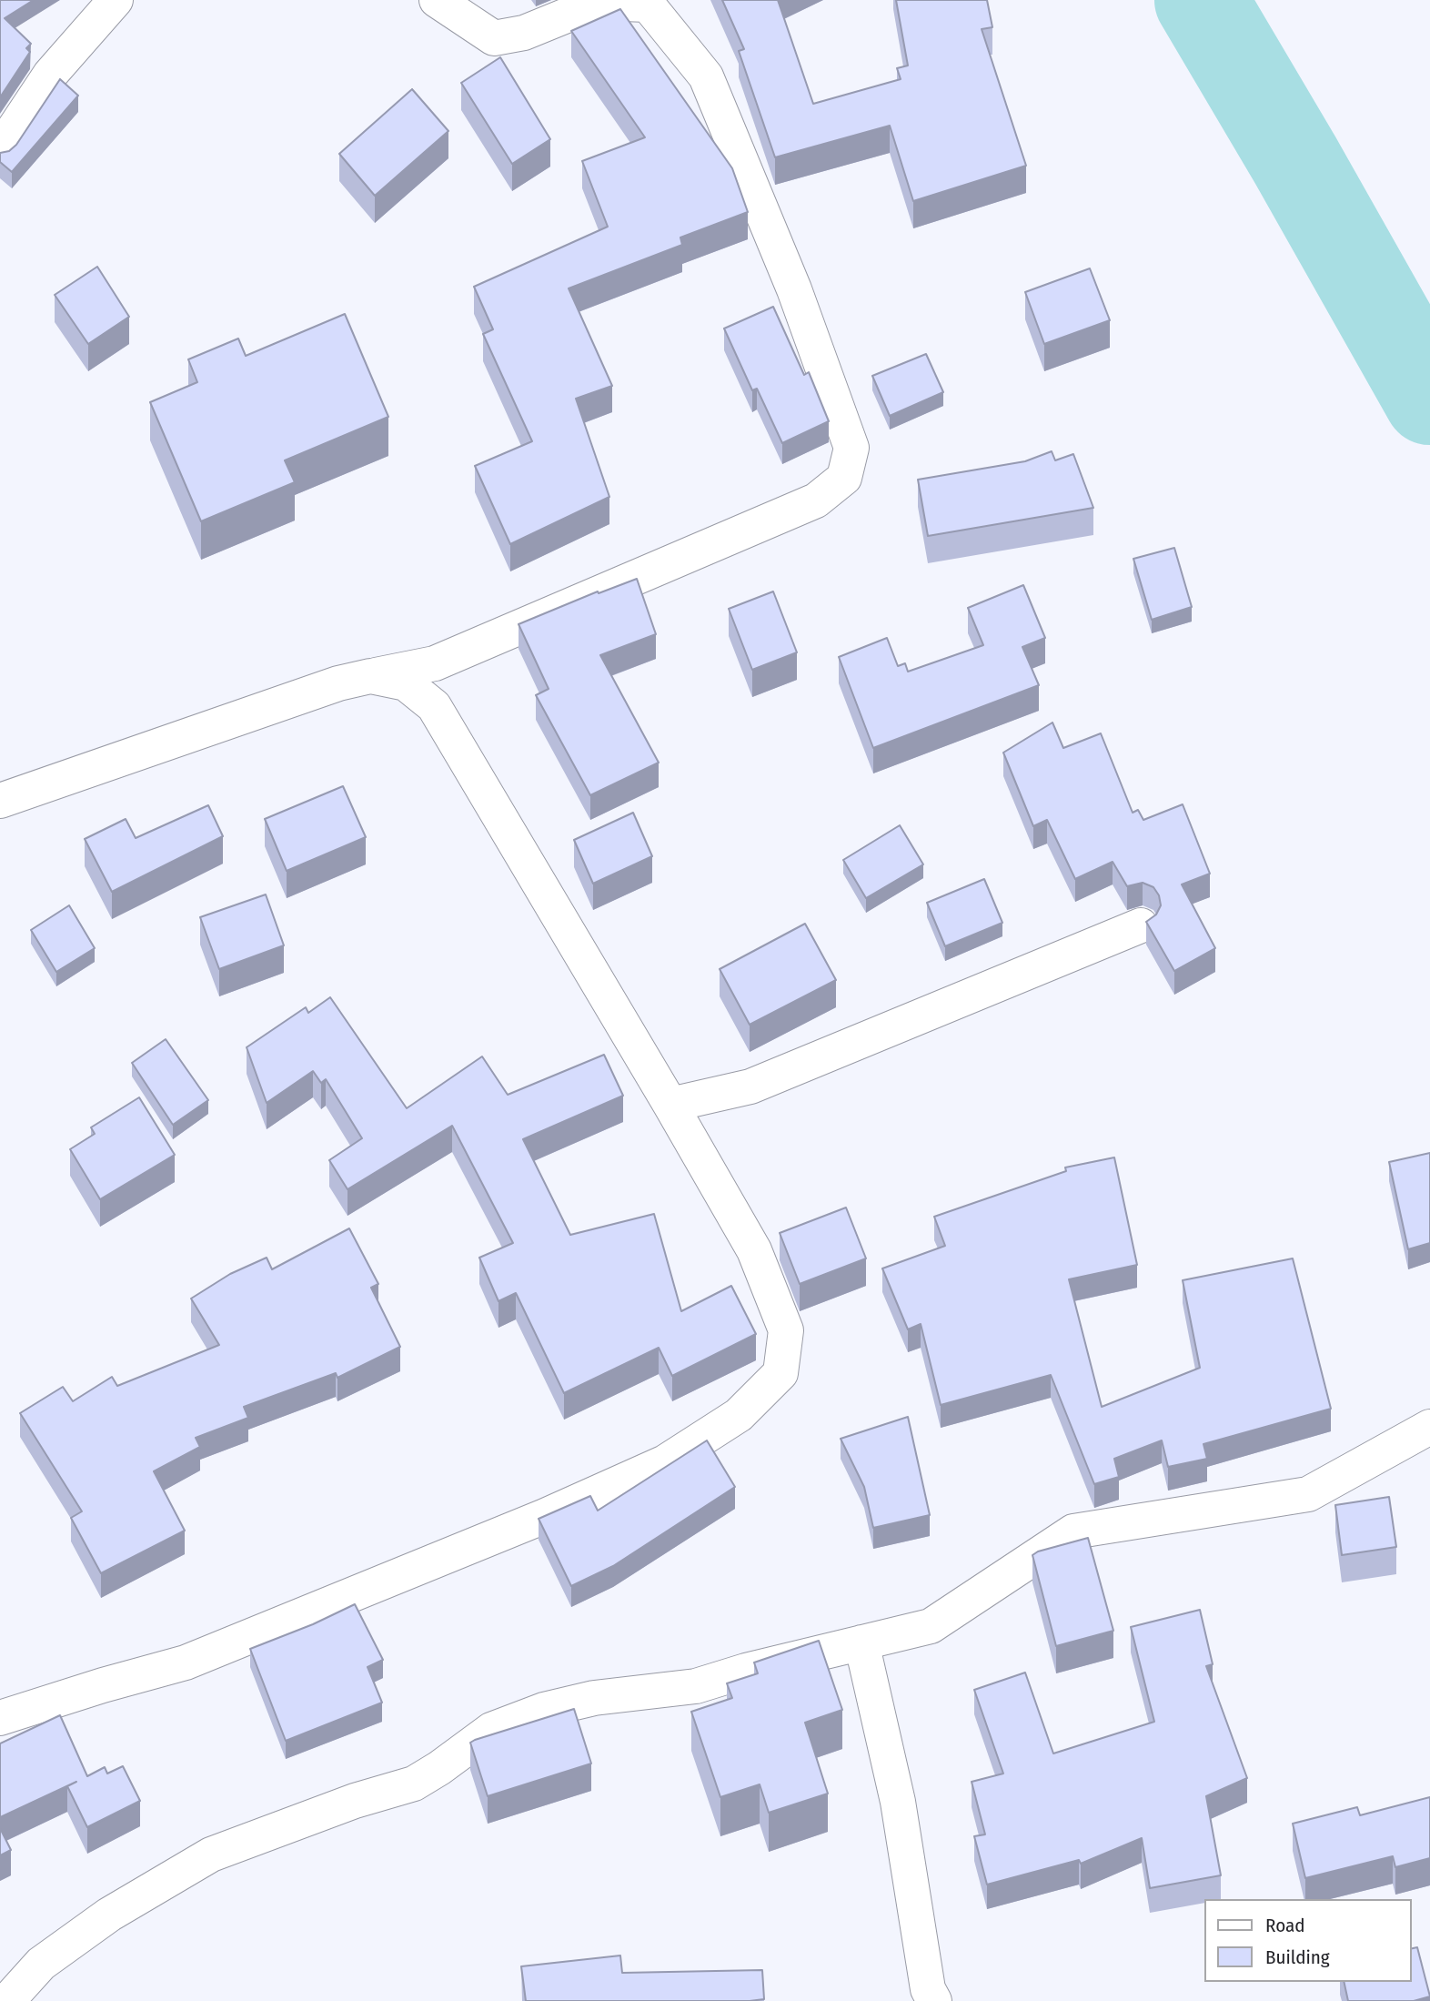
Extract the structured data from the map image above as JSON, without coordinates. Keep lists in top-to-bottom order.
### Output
{
  "legend": ["Road", "Building"]
}
